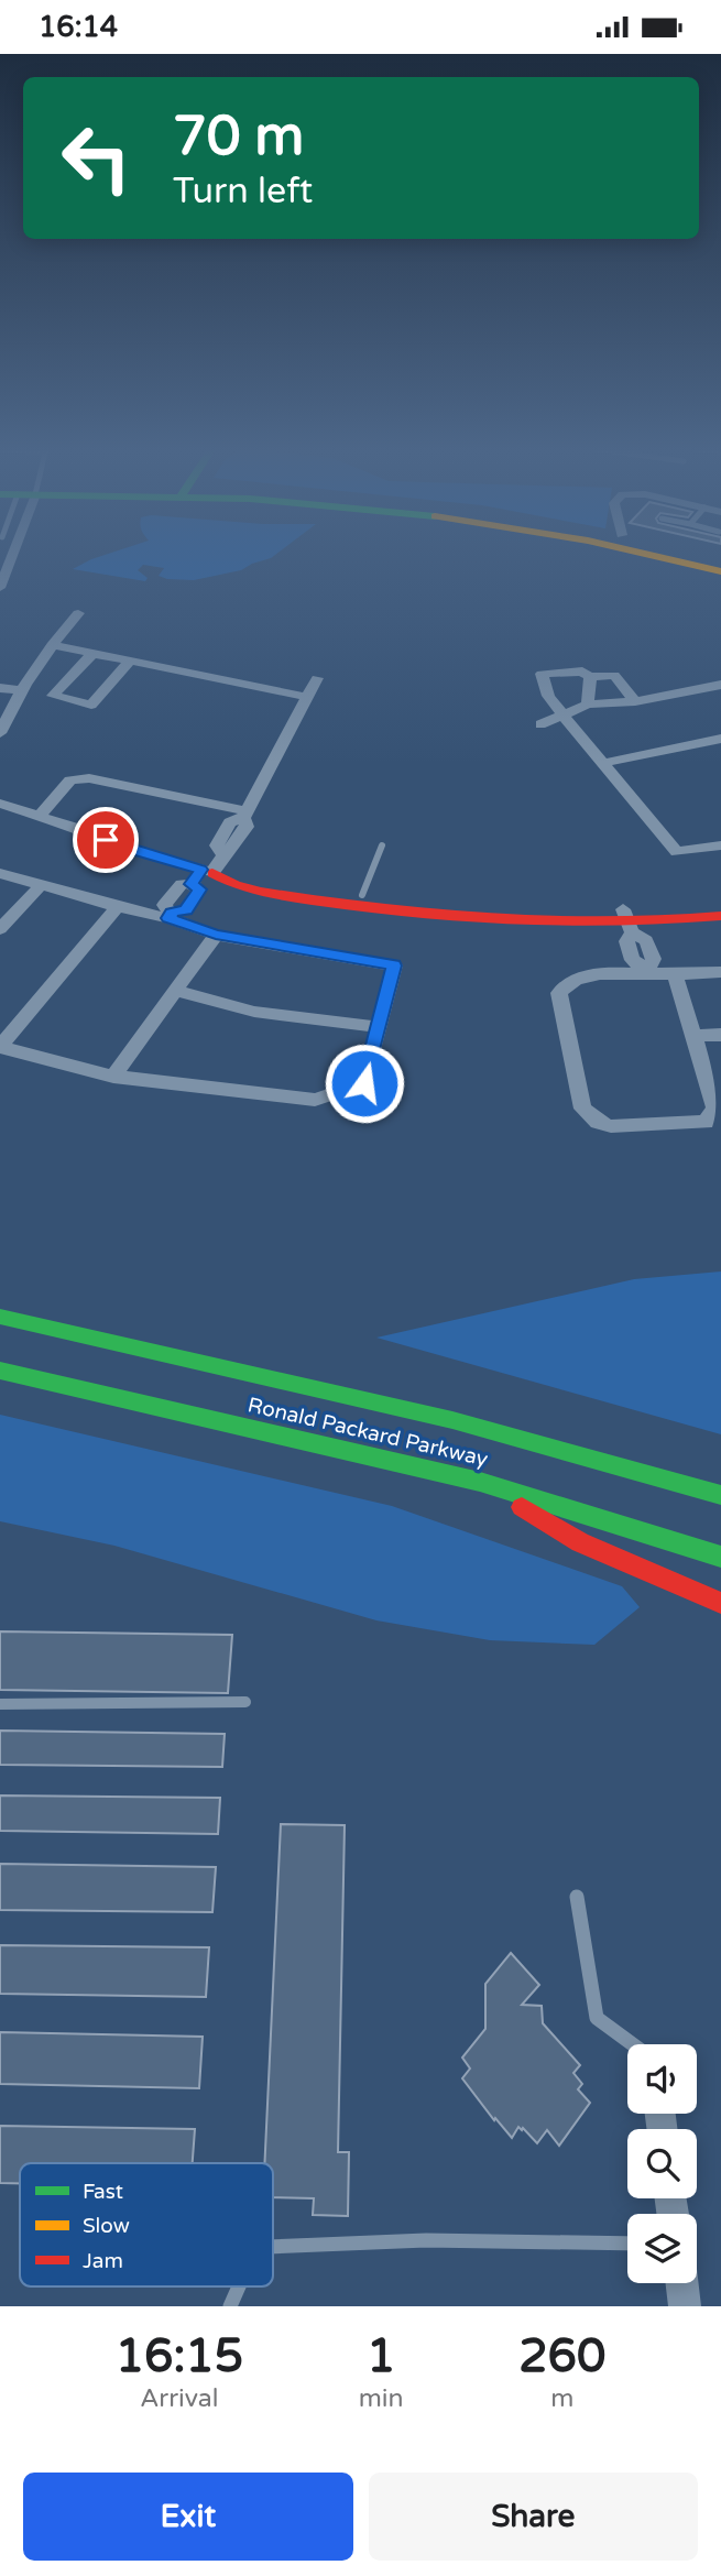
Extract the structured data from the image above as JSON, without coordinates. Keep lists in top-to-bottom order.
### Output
{
  "streets": {
    "main road": ["Ronald Packard Parkway"]
  },
  "legend": ["Fast", "Slow", "Jam"],
  "page": {
    "status": "16:14",
    "turn": ["70 m", "Turn left"],
    "eta": [
      "16:15",
      "Arrival",
      "1",
      "min",
      "260",
      "m"
    ],
    "buttons": ["Exit", "Share"]
  }
}
